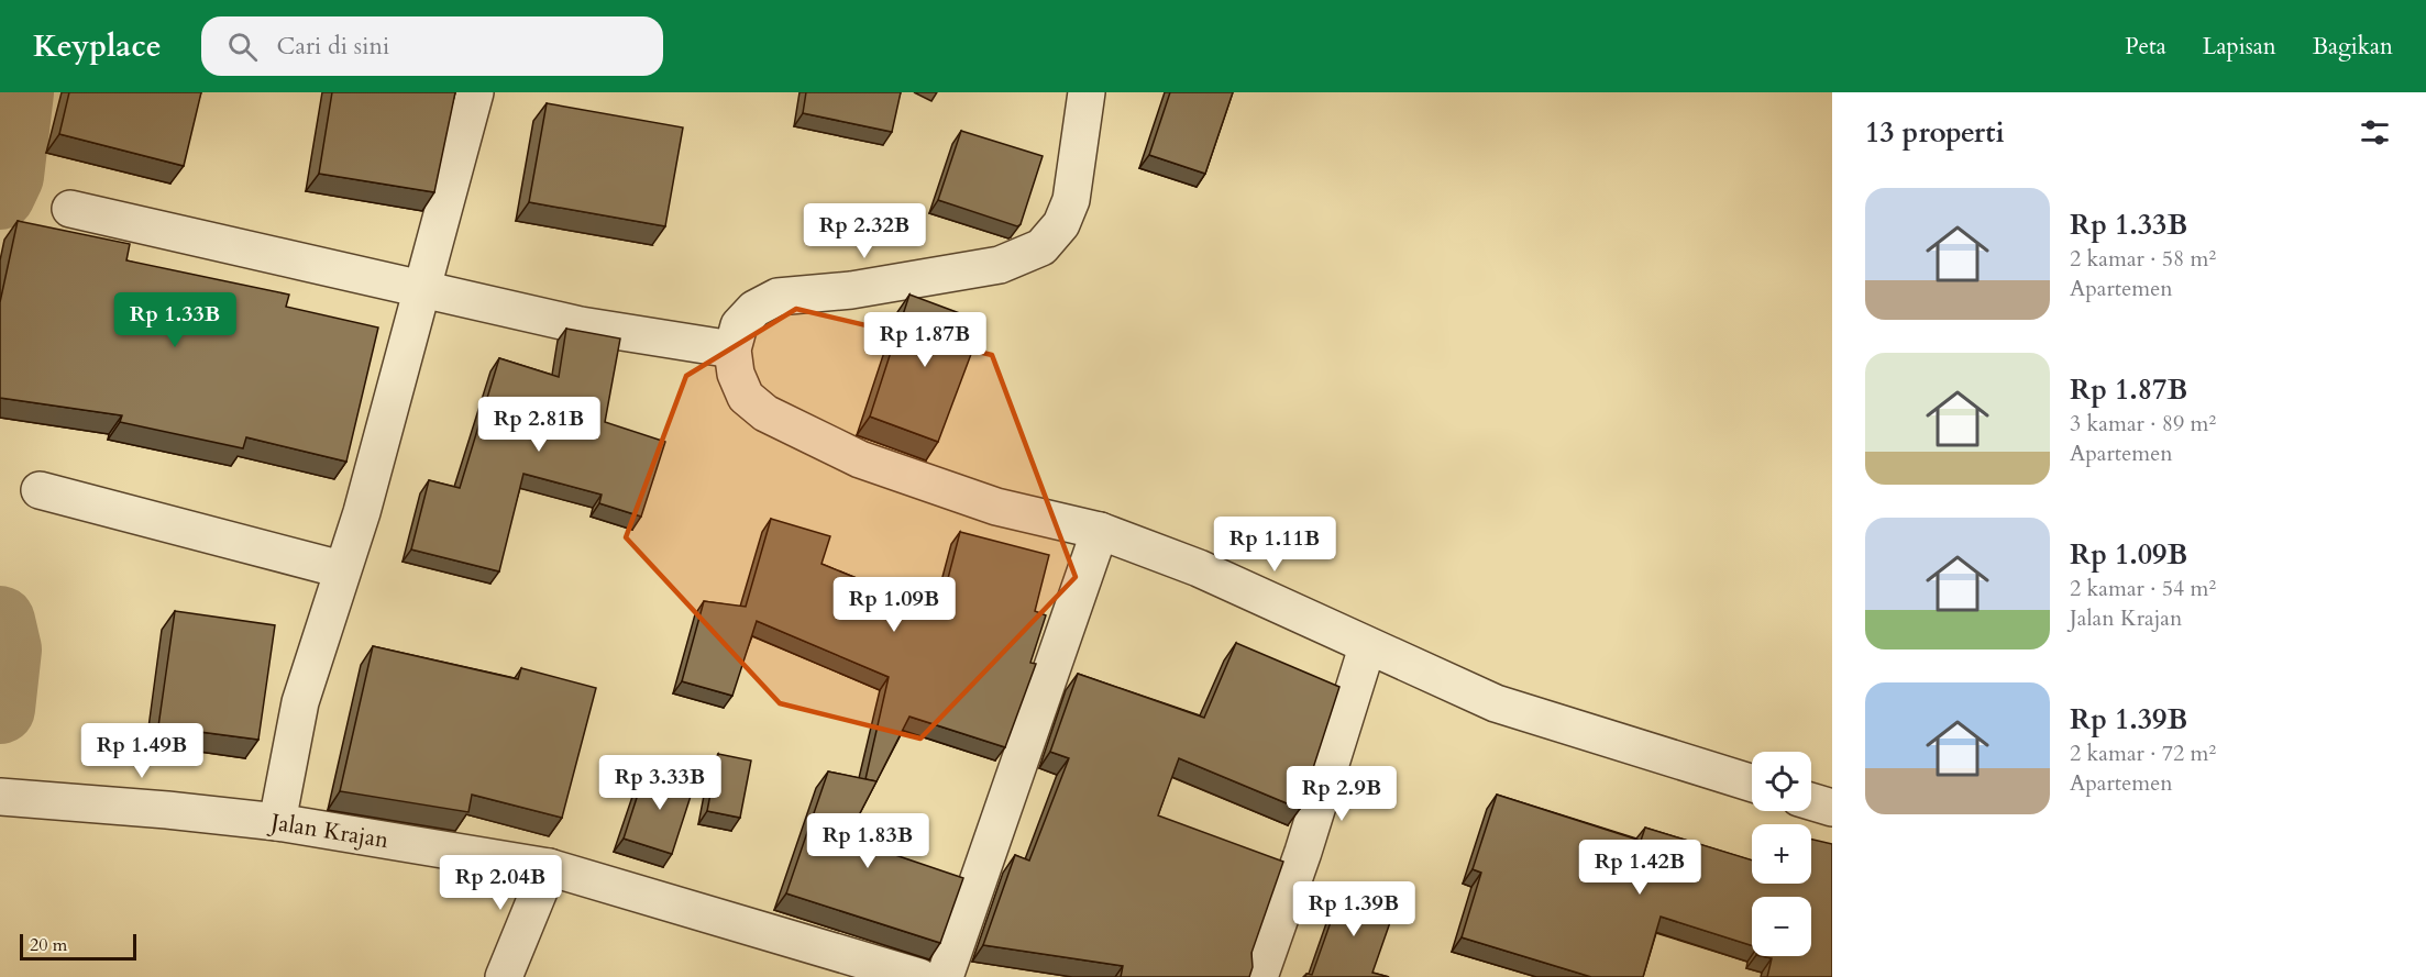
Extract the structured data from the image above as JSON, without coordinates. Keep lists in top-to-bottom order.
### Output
{
  "streets": {
    "street": ["Jalan Krajan"]
  },
  "scale_bar": "20 m",
  "page": {
    "header": "Keyplace",
    "search": "Cari di sini",
    "nav": ["Peta", "Lapisan", "Bagikan"],
    "heading": "13 properti",
    "list": [
      {
        "name": "Rp 1.33B",
        "note": "2 kamar · 58 m² · Apartemen"
      },
      {
        "name": "Rp 1.87B",
        "note": "3 kamar · 89 m² · Apartemen"
      },
      {
        "name": "Rp 1.09B",
        "note": "2 kamar · 54 m² · Jalan Krajan"
      },
      {
        "name": "Rp 1.39B",
        "note": "2 kamar · 72 m² · Apartemen"
      }
    ],
    "price": [
      "Rp 2.32B",
      "Rp 1.33B",
      "Rp 1.87B",
      "Rp 2.81B",
      "Rp 1.11B",
      "Rp 1.09B",
      "Rp 1.49B",
      "Rp 3.33B",
      "Rp 2.9B",
      "Rp 1.83B",
      "Rp 1.42B",
      "Rp 2.04B",
      "Rp 1.39B"
    ],
    "map_buttons": ["+", "−"],
    "scale": "20 m"
  }
}
